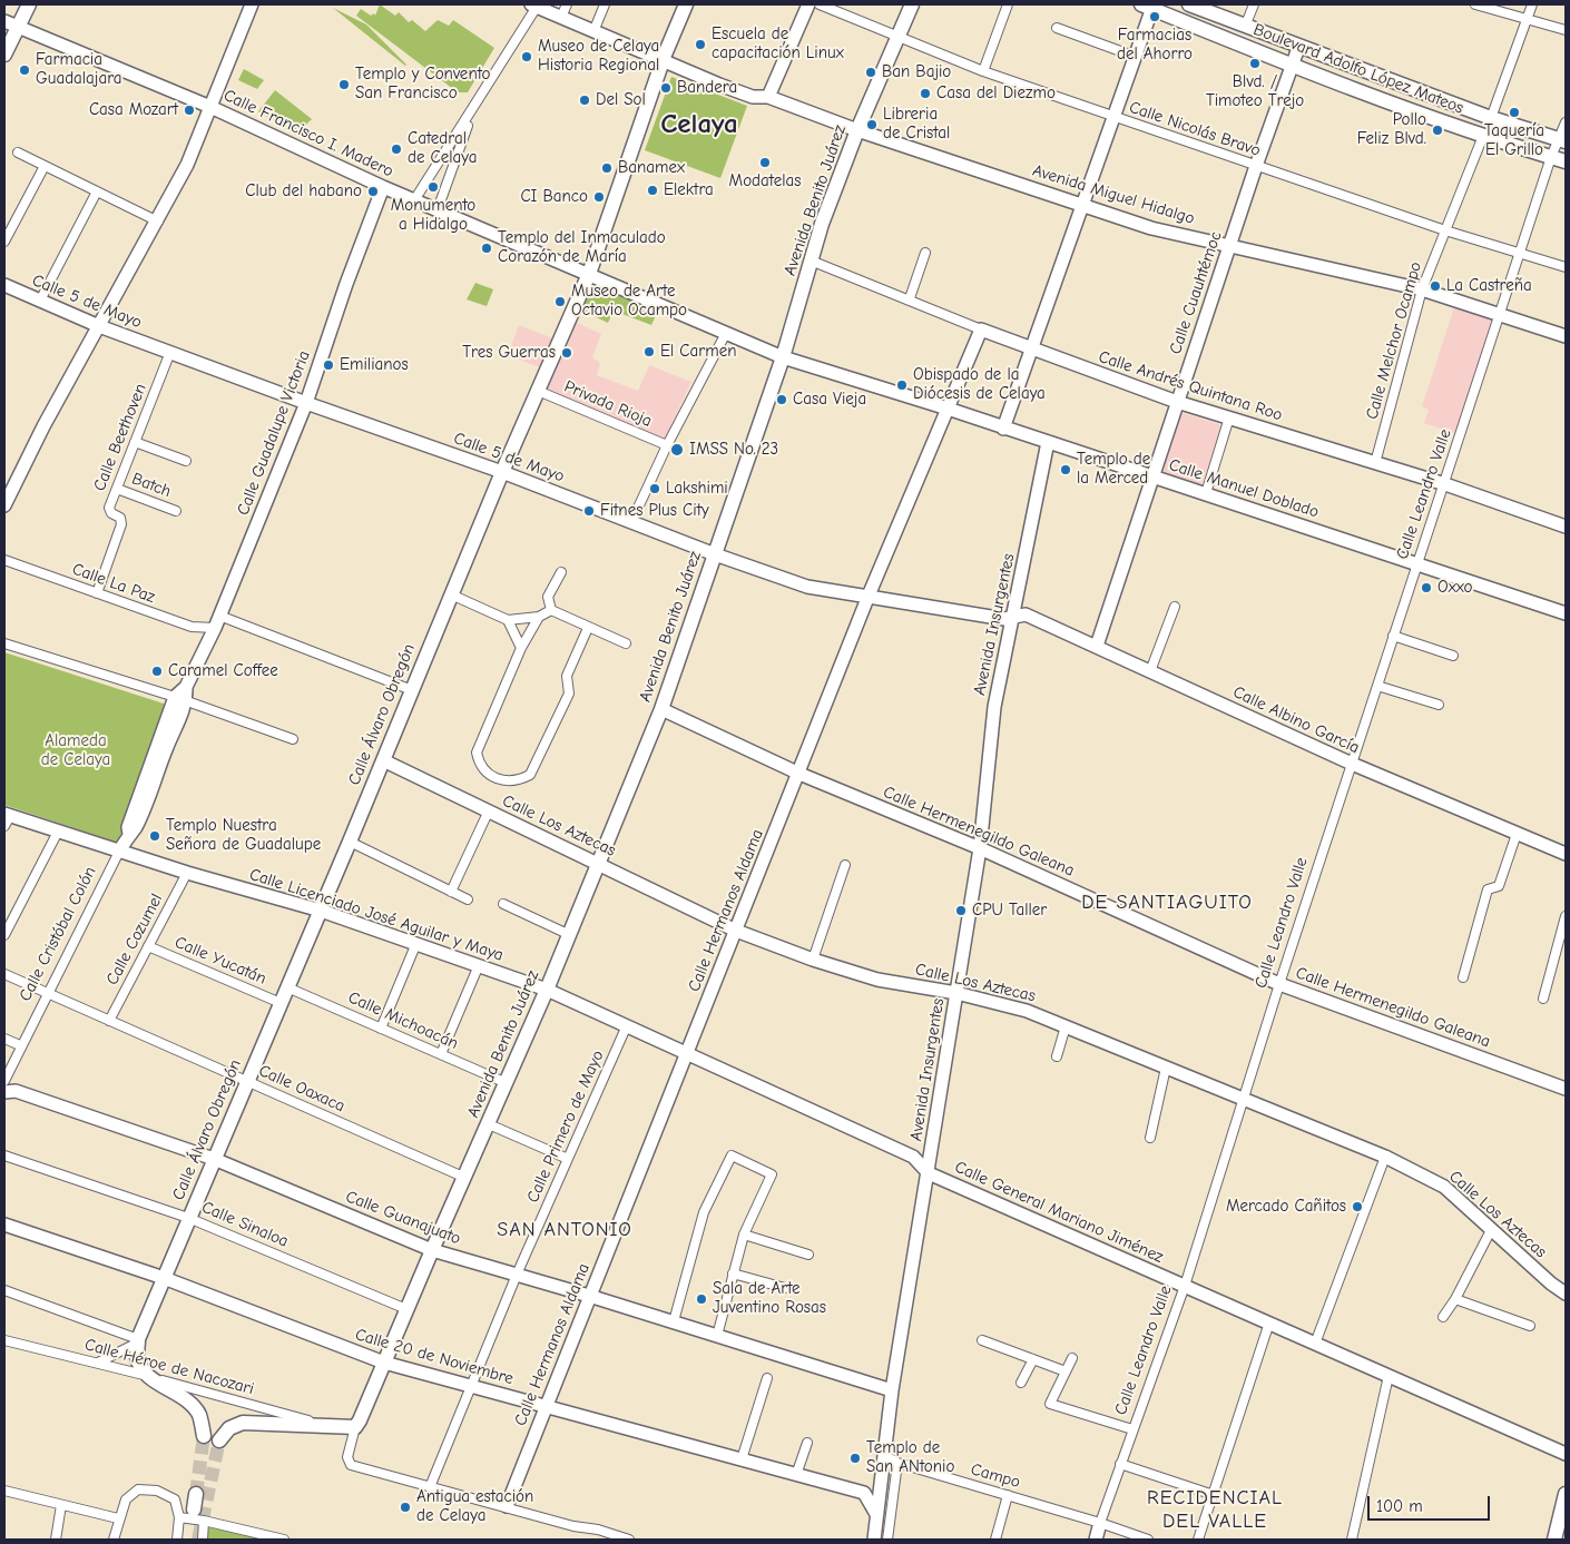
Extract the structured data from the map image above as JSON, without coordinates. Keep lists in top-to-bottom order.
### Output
{
  "streets": {
    "main road": [
      "Boulevard Adolfo López Mateos",
      "Calle Francisco I. Madero",
      "Avenida Miguel Hidalgo",
      "Avenida Benito Juárez",
      "Calle Cuauhtémoc",
      "Calle 5 de Mayo",
      "Calle Andrés Quintana Roo",
      "Calle Guadalupe Victoria",
      "Calle Manuel Doblado",
      "Calle Leandro Valle",
      "Avenida Insurgentes",
      "Calle Álvaro Obregón",
      "Calle Albino García",
      "Calle Los Aztecas",
      "Calle Hermenegildo Galeana",
      "Calle Hermanos Aldama",
      "Calle Licenciado José Aguilar y Maya",
      "Calle Cristóbal Colón",
      "Calle General Mariano Jiménez",
      "Calle Guanajuato",
      "Calle 20 de Noviembre"
    ],
    "street": [
      "Calle Nicolás Bravo",
      "Calle Melchor Ocampo",
      "Privada Rioja",
      "Calle Beethoven",
      "Batch",
      "Calle La Paz",
      "Calle Cozumel",
      "Calle Yucatán",
      "Calle Michoacán",
      "Calle Oaxaca",
      "Calle Primero de Mayo",
      "Calle Sinaloa",
      "Calle Héroe de Nacozari",
      "Campo"
    ]
  },
  "crossings": [
    ["Boulevard Adolfo López Mateos", "Calle Cuauhtémoc"],
    ["Boulevard Adolfo López Mateos", "Calle Melchor Ocampo"],
    ["Boulevard Adolfo López Mateos", "Calle Leandro Valle"],
    ["Calle Nicolás Bravo", "Avenida Benito Juárez"],
    ["Calle Nicolás Bravo", "Calle Cuauhtémoc"],
    ["Calle Nicolás Bravo", "Calle Melchor Ocampo"],
    ["Calle Nicolás Bravo", "Calle Leandro Valle"],
    ["Calle Francisco I. Madero", "Avenida Benito Juárez"],
    ["Calle Francisco I. Madero", "Calle Guadalupe Victoria"],
    ["Calle Francisco I. Madero", "Calle Manuel Doblado"],
    ["Calle Francisco I. Madero", "Calle Álvaro Obregón"],
    ["Avenida Miguel Hidalgo", "Avenida Benito Juárez"],
    ["Avenida Miguel Hidalgo", "Calle Cuauhtémoc"],
    ["Avenida Miguel Hidalgo", "Calle Melchor Ocampo"],
    ["Avenida Miguel Hidalgo", "Calle Leandro Valle"],
    ["Avenida Miguel Hidalgo", "Calle Álvaro Obregón"],
    ["Avenida Benito Juárez", "Calle 5 de Mayo"],
    ["Avenida Benito Juárez", "Calle Andrés Quintana Roo"],
    ["Avenida Benito Juárez", "Calle Manuel Doblado"],
    ["Avenida Benito Juárez", "Calle Los Aztecas"],
    ["Avenida Benito Juárez", "Calle Hermenegildo Galeana"],
    ["Avenida Benito Juárez", "Calle Licenciado José Aguilar y Maya"],
    ["Avenida Benito Juárez", "Calle Michoacán"],
    ["Avenida Benito Juárez", "Calle Oaxaca"],
    ["Avenida Benito Juárez", "Calle General Mariano Jiménez"],
    ["Avenida Benito Juárez", "Calle Guanajuato"],
    ["Avenida Benito Juárez", "Calle Sinaloa"],
    ["Avenida Benito Juárez", "Calle 20 de Noviembre"],
    ["Calle Cuauhtémoc", "Calle Andrés Quintana Roo"],
    ["Calle Cuauhtémoc", "Calle Manuel Doblado"],
    ["Calle Cuauhtémoc", "Calle Albino García"],
    ["Calle 5 de Mayo", "Calle Guadalupe Victoria"],
    ["Calle 5 de Mayo", "Calle Beethoven"],
    ["Calle 5 de Mayo", "Avenida Insurgentes"],
    ["Calle 5 de Mayo", "Calle Álvaro Obregón"],
    ["Calle 5 de Mayo", "Calle Albino García"],
    ["Calle 5 de Mayo", "Calle Hermanos Aldama"],
    ["Calle Melchor Ocampo", "Calle Andrés Quintana Roo"],
    ["Calle Andrés Quintana Roo", "Calle Leandro Valle"],
    ["Calle Andrés Quintana Roo", "Calle Hermanos Aldama"],
    ["Privada Rioja", "Calle Álvaro Obregón"],
    ["Calle Guadalupe Victoria", "Calle La Paz"],
    ["Calle Guadalupe Victoria", "Calle Cristóbal Colón"],
    ["Calle Beethoven", "Batch"],
    ["Calle Beethoven", "Calle La Paz"],
    ["Calle Manuel Doblado", "Calle Leandro Valle"],
    ["Calle Manuel Doblado", "Avenida Insurgentes"],
    ["Calle Manuel Doblado", "Calle Hermanos Aldama"],
    ["Calle Leandro Valle", "Calle Albino García"],
    ["Calle Leandro Valle", "Calle Los Aztecas"],
    ["Calle Leandro Valle", "Calle Hermenegildo Galeana"],
    ["Calle Leandro Valle", "Calle General Mariano Jiménez"],
    ["Calle Leandro Valle", "Campo"],
    ["Calle La Paz", "Calle Álvaro Obregón"],
    ["Avenida Insurgentes", "Calle Albino García"],
    ["Avenida Insurgentes", "Calle Los Aztecas"],
    ["Avenida Insurgentes", "Calle Hermenegildo Galeana"],
    ["Avenida Insurgentes", "Calle General Mariano Jiménez"],
    ["Avenida Insurgentes", "Calle Guanajuato"],
    ["Avenida Insurgentes", "Campo"],
    ["Calle Álvaro Obregón", "Calle Los Aztecas"],
    ["Calle Álvaro Obregón", "Calle Licenciado José Aguilar y Maya"],
    ["Calle Álvaro Obregón", "Calle Yucatán"],
    ["Calle Álvaro Obregón", "Calle Michoacán"],
    ["Calle Álvaro Obregón", "Calle Oaxaca"],
    ["Calle Álvaro Obregón", "Calle Guanajuato"],
    ["Calle Álvaro Obregón", "Calle Sinaloa"],
    ["Calle Álvaro Obregón", "Calle 20 de Noviembre"],
    ["Calle Los Aztecas", "Calle Hermanos Aldama"],
    ["Calle Hermenegildo Galeana", "Calle Hermanos Aldama"],
    ["Calle Hermanos Aldama", "Calle General Mariano Jiménez"],
    ["Calle Hermanos Aldama", "Calle Guanajuato"],
    ["Calle Hermanos Aldama", "Calle 20 de Noviembre"],
    ["Calle Licenciado José Aguilar y Maya", "Calle Cristóbal Colón"],
    ["Calle Licenciado José Aguilar y Maya", "Calle Cozumel"],
    ["Calle Licenciado José Aguilar y Maya", "Calle General Mariano Jiménez"],
    ["Calle Cristóbal Colón", "Calle Oaxaca"],
    ["Calle Cozumel", "Calle Yucatán"],
    ["Calle Cozumel", "Calle Oaxaca"],
    ["Calle Primero de Mayo", "Calle General Mariano Jiménez"],
    ["Calle Primero de Mayo", "Calle Guanajuato"],
    ["Calle Primero de Mayo", "Calle 20 de Noviembre"]
  ],
  "districts": [
    "Celaya",
    "DE SANTIAGUITO",
    "SAN ANTONIO",
    "RECIDENCIAL DEL VALLE"
  ],
  "parks": ["Alameda de Celaya"],
  "places": [
    "Farmacias del Ahorro",
    "Escuela de capacitación Linux",
    "Museo de Celaya Historia Regional",
    "Blvd. / Timoteo Trejo",
    "Farmacia Guadalajara",
    "Ban Bajio",
    "Templo y Convento San Francisco",
    "Bandera",
    "Casa del Diezmo",
    "Del Sol",
    "Casa Mozart",
    "Taquería El Grillo",
    "Libreria de Cristal",
    "Pollo Feliz Blvd.",
    "Catedral de Celaya",
    "Modatelas",
    "Banamex",
    "Monumento a Hidalgo",
    "Elektra",
    "Club del habano",
    "CI Banco",
    "Templo del Inmaculado Corazón de María",
    "La Castreña",
    "Museo de Arte Octavio Ocampo",
    "El Carmen",
    "Tres Guerras",
    "Emilianos",
    "Obispado de la Diócesis de Celaya",
    "Casa Vieja",
    "IMSS No. 23",
    "Templo de la Merced",
    "Lakshimi",
    "Fitnes Plus City",
    "Oxxo",
    "Caramel Coffee",
    "Templo Nuestra Señora de Guadalupe",
    "CPU Taller",
    "Mercado Cañitos",
    "Sala de Arte Juventino Rosas",
    "Templo de San ANtonio",
    "Antigua estación de Celaya"
  ],
  "scale_bar": "100 m"
}
